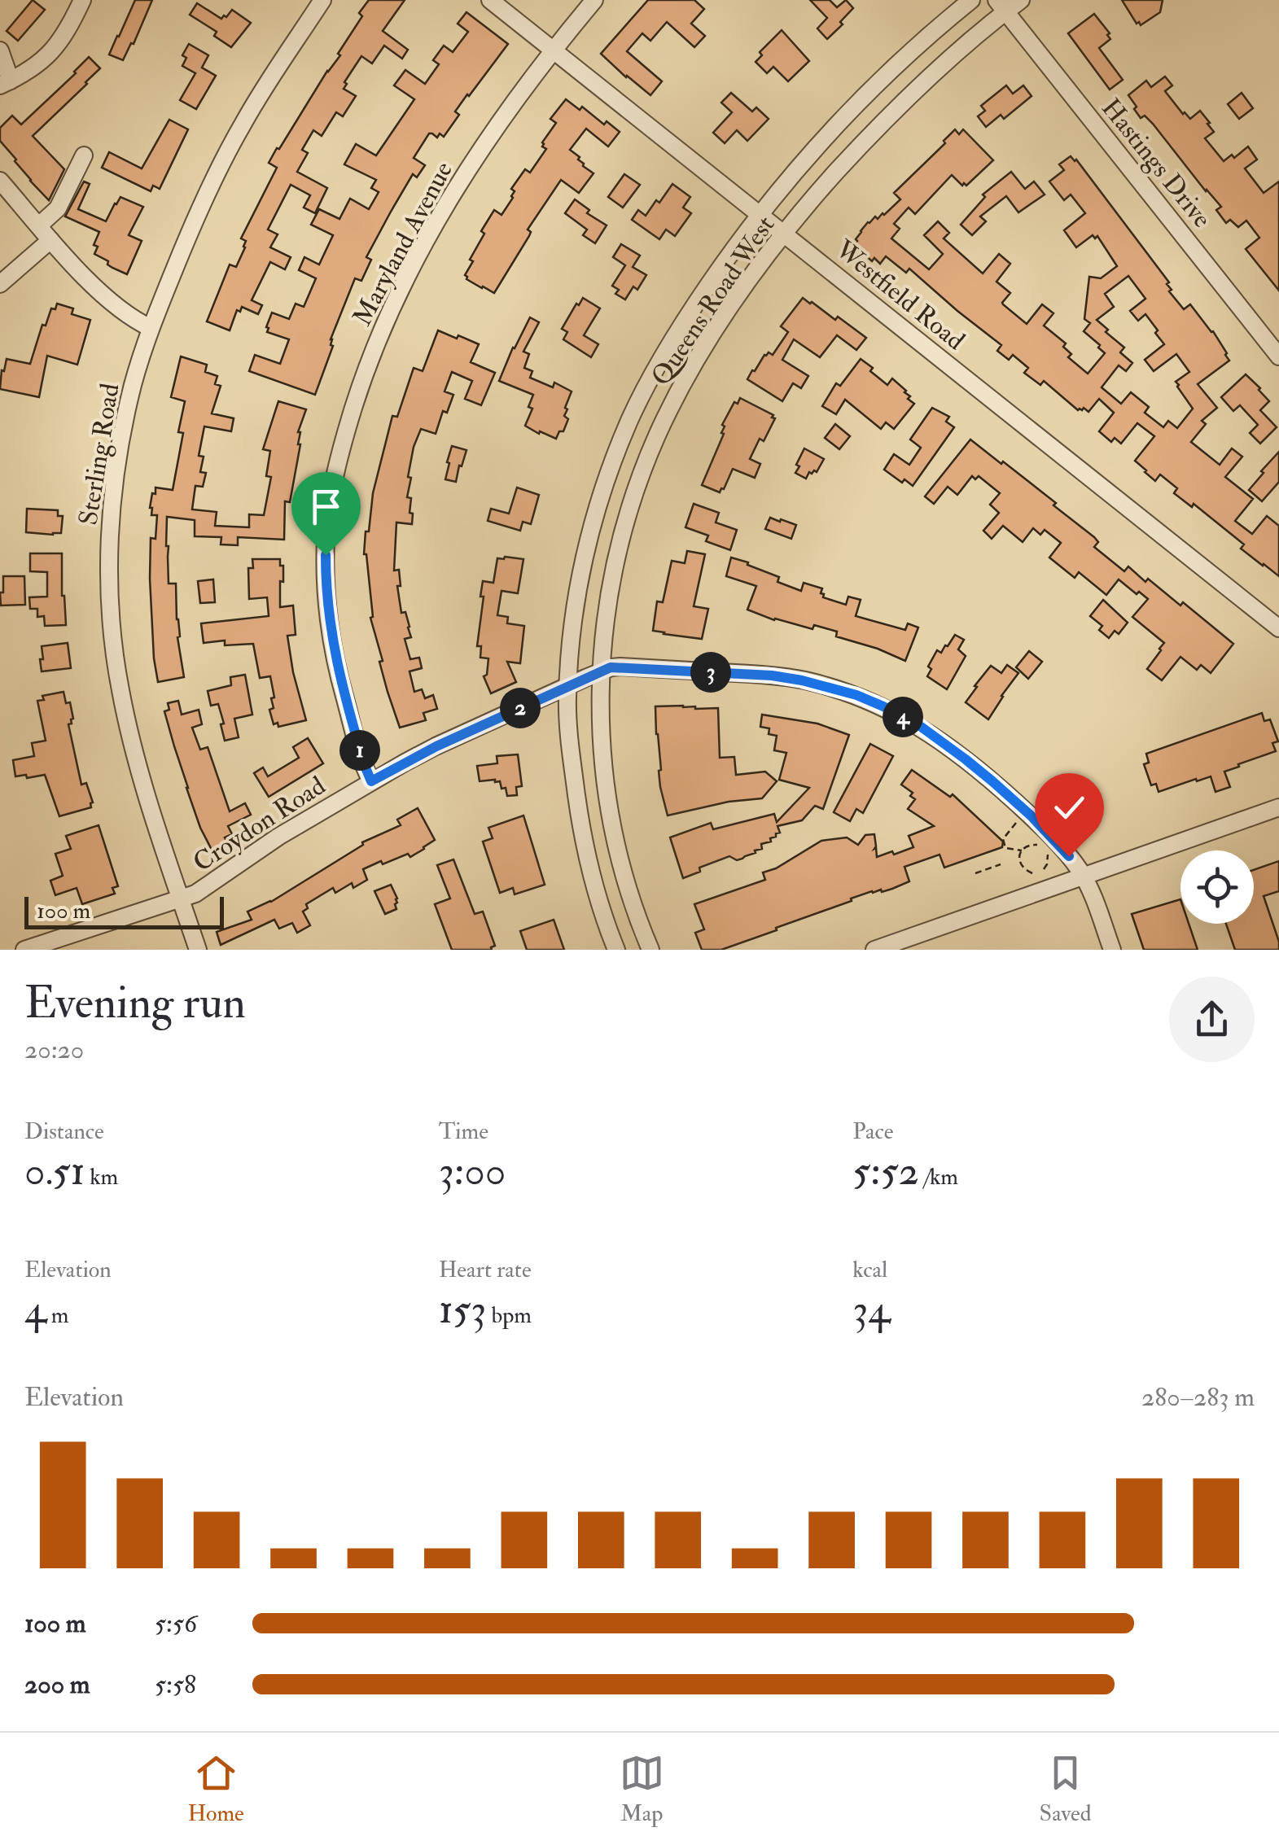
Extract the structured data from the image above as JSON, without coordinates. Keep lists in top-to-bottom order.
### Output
{
  "streets": {
    "street": [
      "Hastings Drive",
      "Maryland Avenue",
      "Westfield Road",
      "Queens Road West",
      "Sterling Road",
      "Croydon Road"
    ]
  },
  "crossings": [
    ["Hastings Drive", "Queens Road West"],
    ["Maryland Avenue", "Westfield Road"],
    ["Maryland Avenue", "Croydon Road"],
    ["Westfield Road", "Queens Road West"],
    ["Queens Road West", "Croydon Road"],
    ["Sterling Road", "Croydon Road"]
  ],
  "scale_bar": "100 m",
  "page": {
    "pins": [
      "3",
      "2",
      "4",
      "1"
    ],
    "scale": "100 m",
    "heading": ["Evening run", "20:20"],
    "stats": [
      ["Distance", "0.51 km"],
      ["Time", "3:00"],
      ["Pace", "5:52 /km"],
      ["Elevation", "4 m"],
      ["Heart rate", "153 bpm"],
      ["kcal", "34"]
    ],
    "chart": ["Elevation", "280–283 m"],
    "list": [
      {
        "name": "100 m",
        "note": "5:56"
      },
      {
        "name": "200 m",
        "note": "5:58"
      }
    ],
    "tabs": ["Home", "Map", "Saved"]
  }
}
